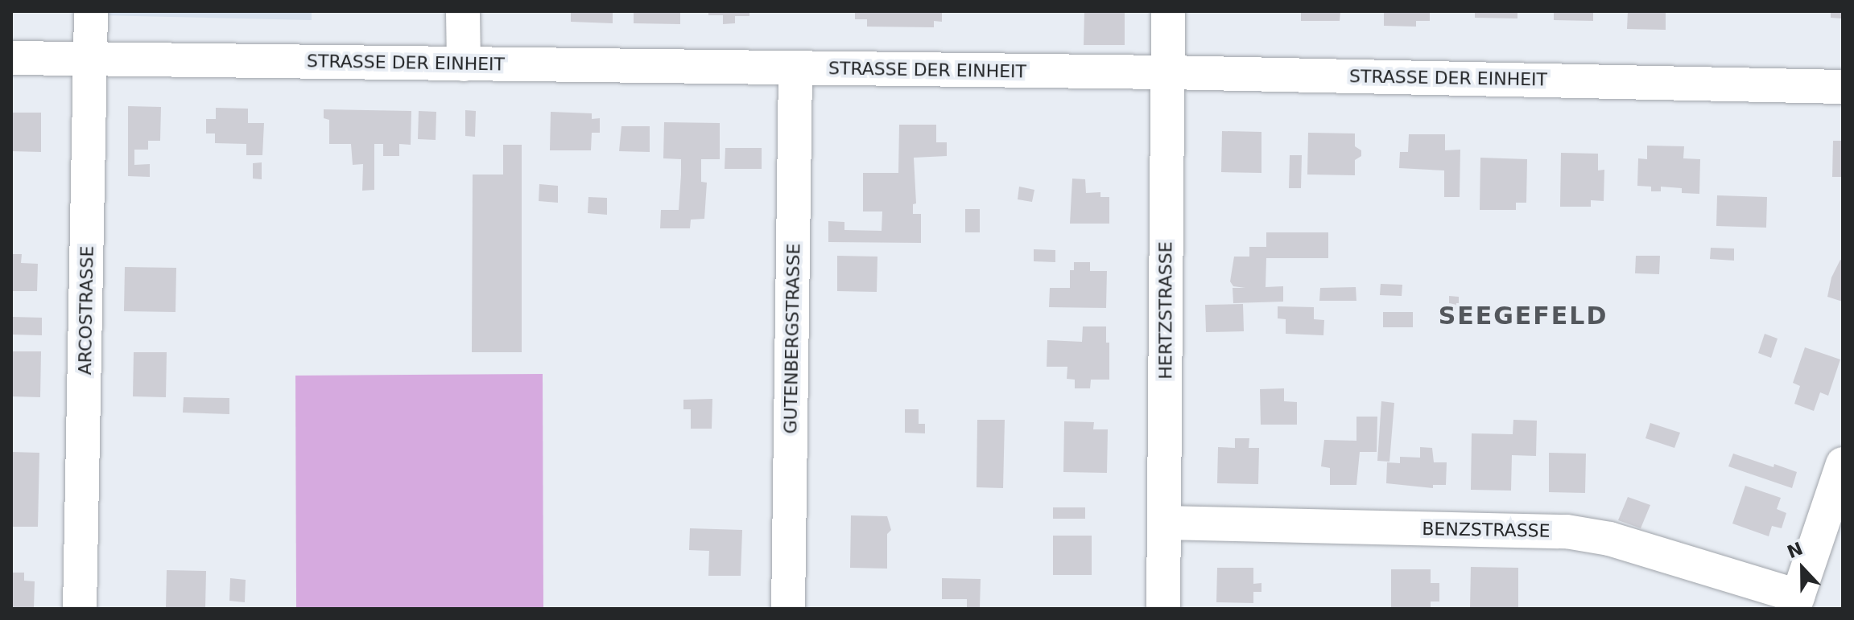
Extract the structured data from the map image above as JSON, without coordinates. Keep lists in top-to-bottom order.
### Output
{
  "streets": {
    "street": [
      "STRASSE DER EINHEIT",
      "ARCOSTRASSE",
      "HERTZSTRASSE",
      "GUTENBERGSTRASSE",
      "BENZSTRASSE"
    ]
  },
  "crossings": [
    ["STRASSE DER EINHEIT", "ARCOSTRASSE"],
    ["STRASSE DER EINHEIT", "HERTZSTRASSE"],
    ["STRASSE DER EINHEIT", "GUTENBERGSTRASSE"],
    ["HERTZSTRASSE", "BENZSTRASSE"]
  ],
  "districts": ["SEEGEFELD"],
  "north": "top"
}
